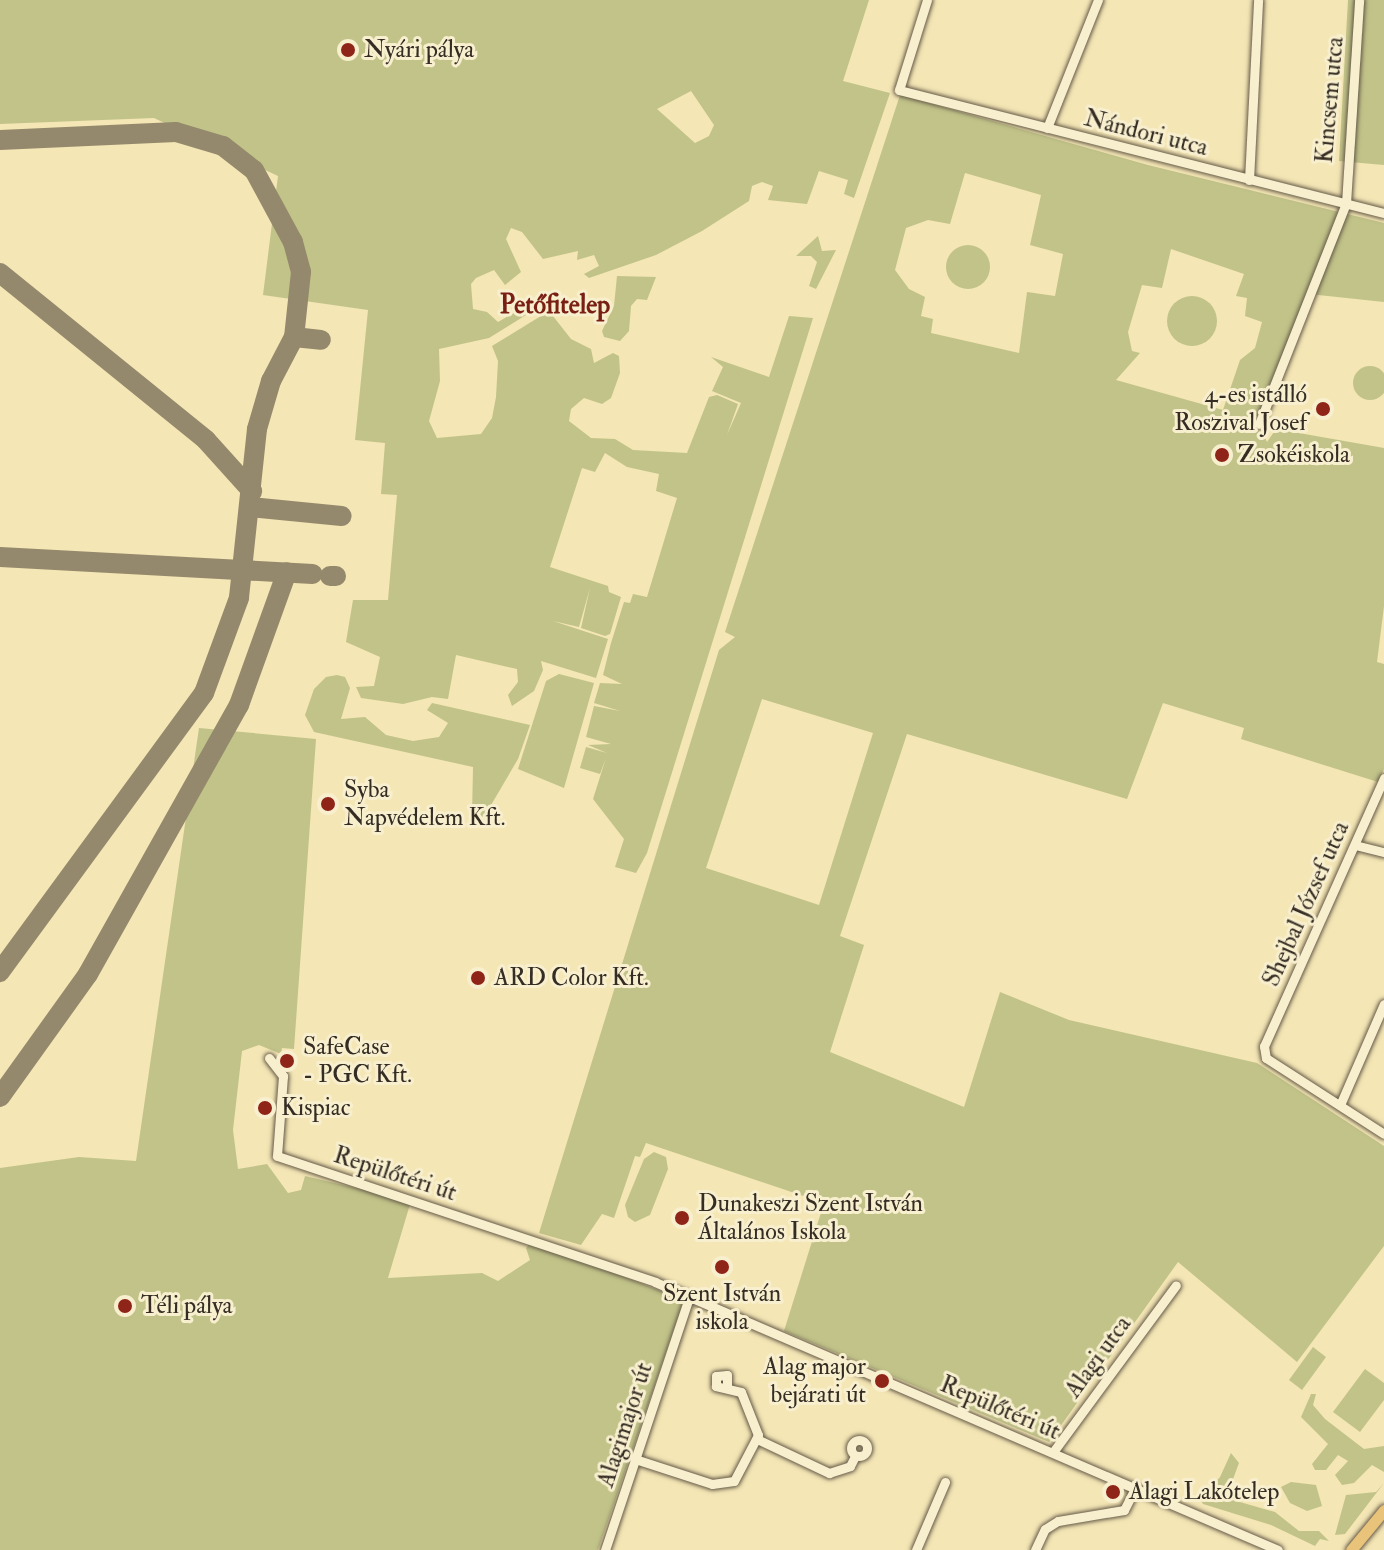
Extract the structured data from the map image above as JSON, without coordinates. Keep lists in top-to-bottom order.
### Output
{
  "streets": {
    "street": [
      "Kincsem utca",
      "Nándori utca",
      "Shejbal József utca",
      "Repülőtéri út",
      "Alagi utca",
      "Alagimajor út"
    ]
  },
  "crossings": [
    ["Kincsem utca", "Nándori utca"],
    ["Repülőtéri út", "Alagi utca"]
  ],
  "districts": ["Petőfitelep"],
  "places": [
    "Nyári pálya",
    "4-es istálló Roszival Josef",
    "Zsokéiskola",
    "Syba Napvédelem Kft.",
    "ARD Color Kft.",
    "SafeCase - PGC Kft.",
    "Kispiac",
    "Dunakeszi Szent István Általános Iskola",
    "Szent István iskola",
    "Téli pálya",
    "Alag major bejárati út",
    "Alagi Lakótelep"
  ]
}
